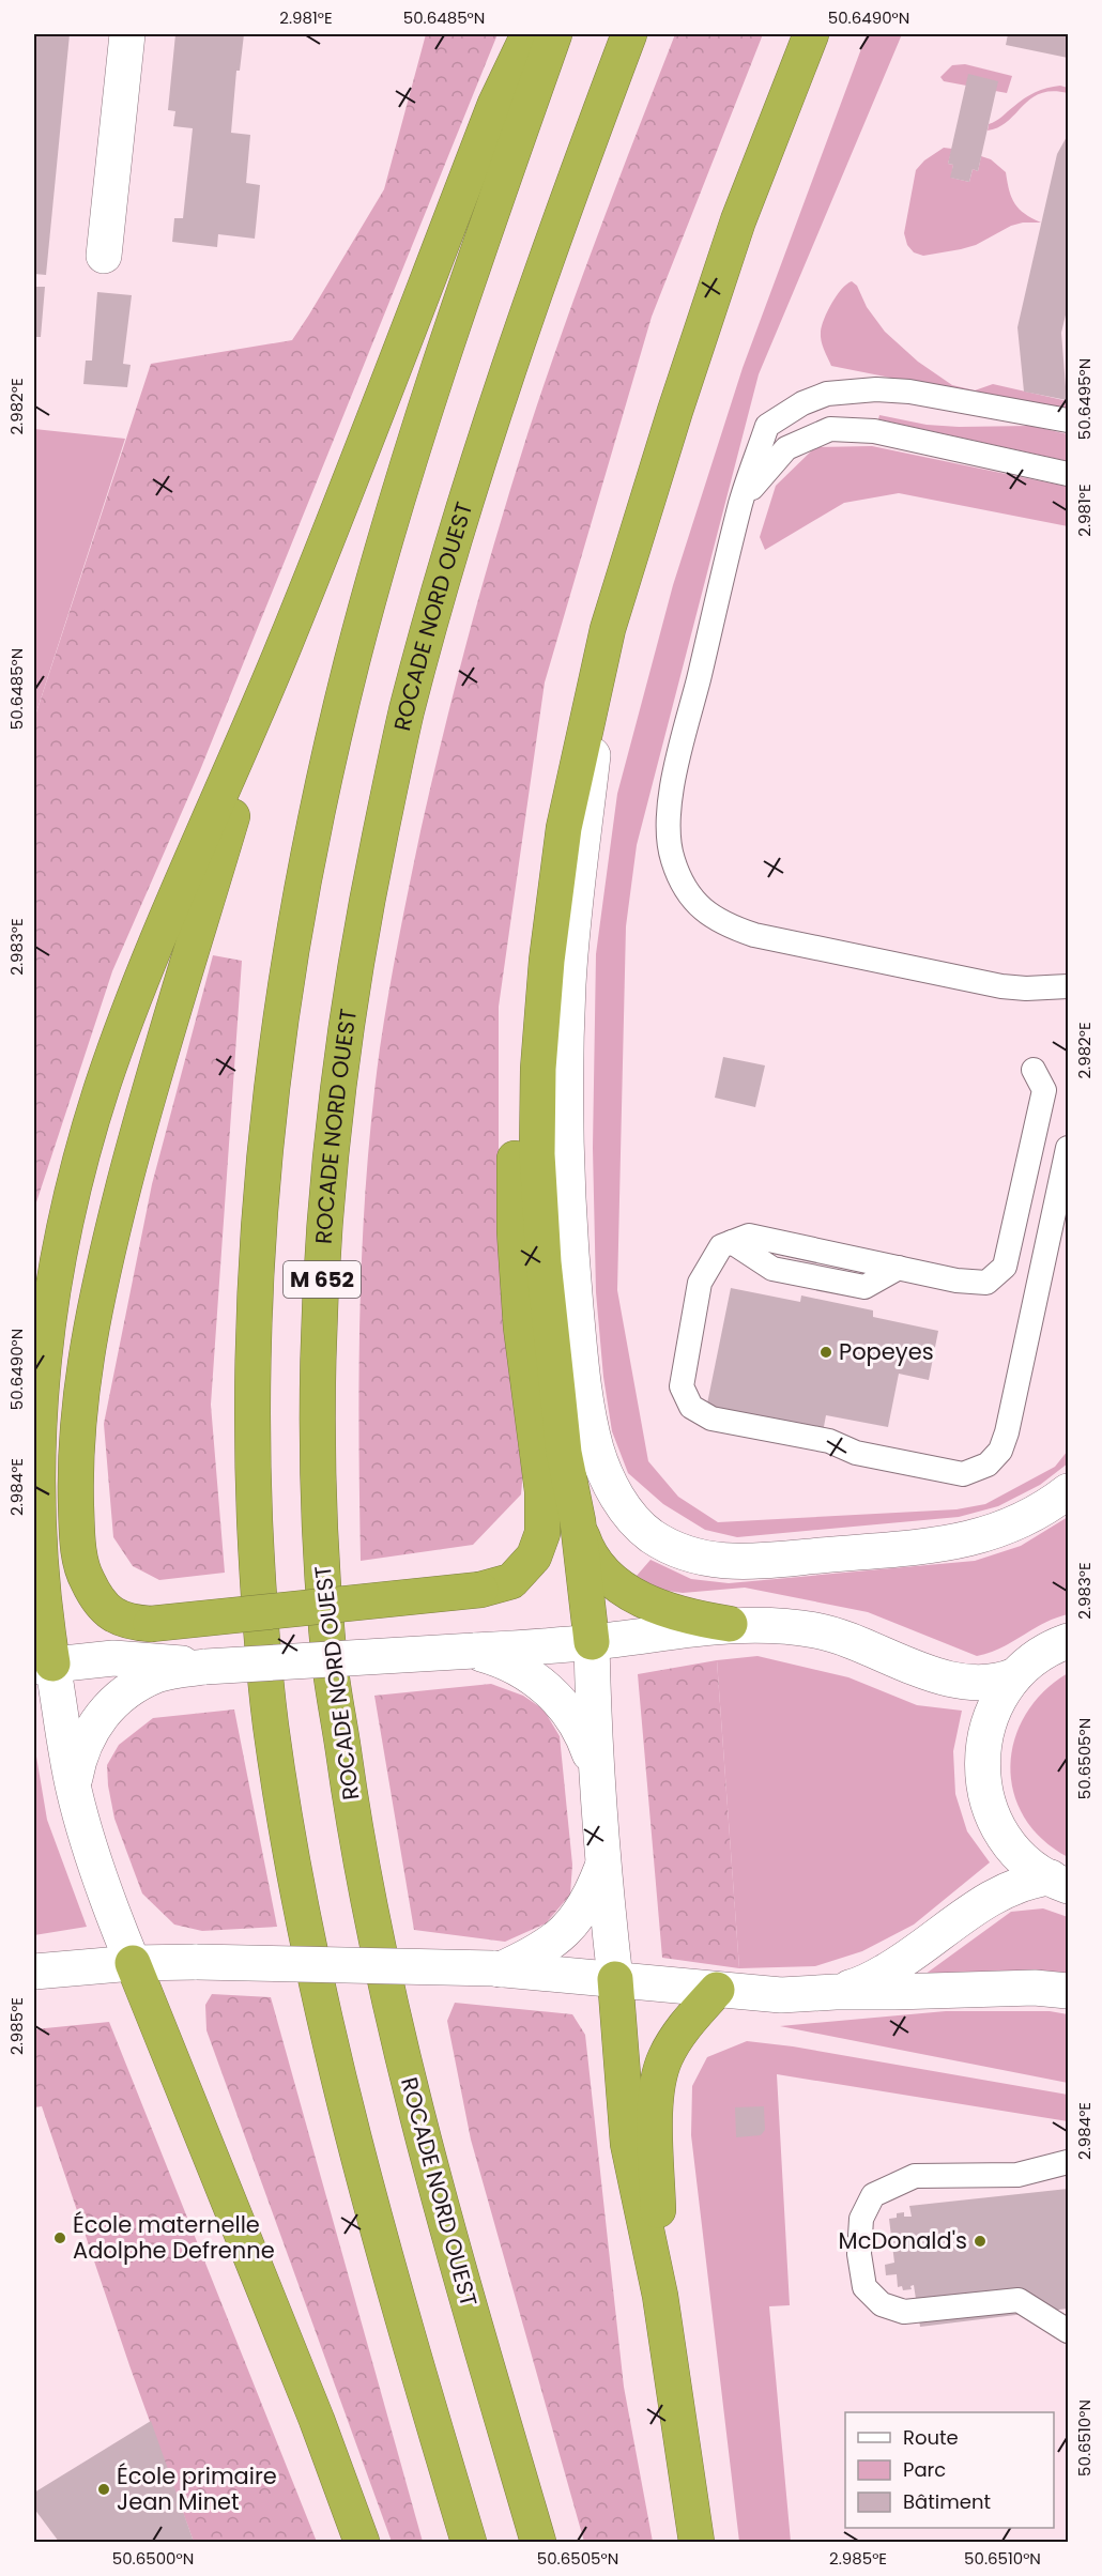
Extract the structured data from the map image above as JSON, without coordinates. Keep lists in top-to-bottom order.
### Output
{
  "streets": {
    "highway": ["ROCADE NORD OUEST", "M 652"]
  },
  "places": [
    "Popeyes",
    "École maternelle Adolphe Defrenne",
    "McDonald's",
    "École primaire Jean Minet"
  ],
  "legend": ["Route", "Parc", "Bâtiment"],
  "coordinates": [
    "2.981°E",
    "50.6485°N",
    "50.6490°N",
    "50.6495°N",
    "2.982°E",
    "2.983°E",
    "2.984°E",
    "50.6505°N",
    "2.985°E",
    "50.6510°N",
    "50.6500°N"
  ]
}
